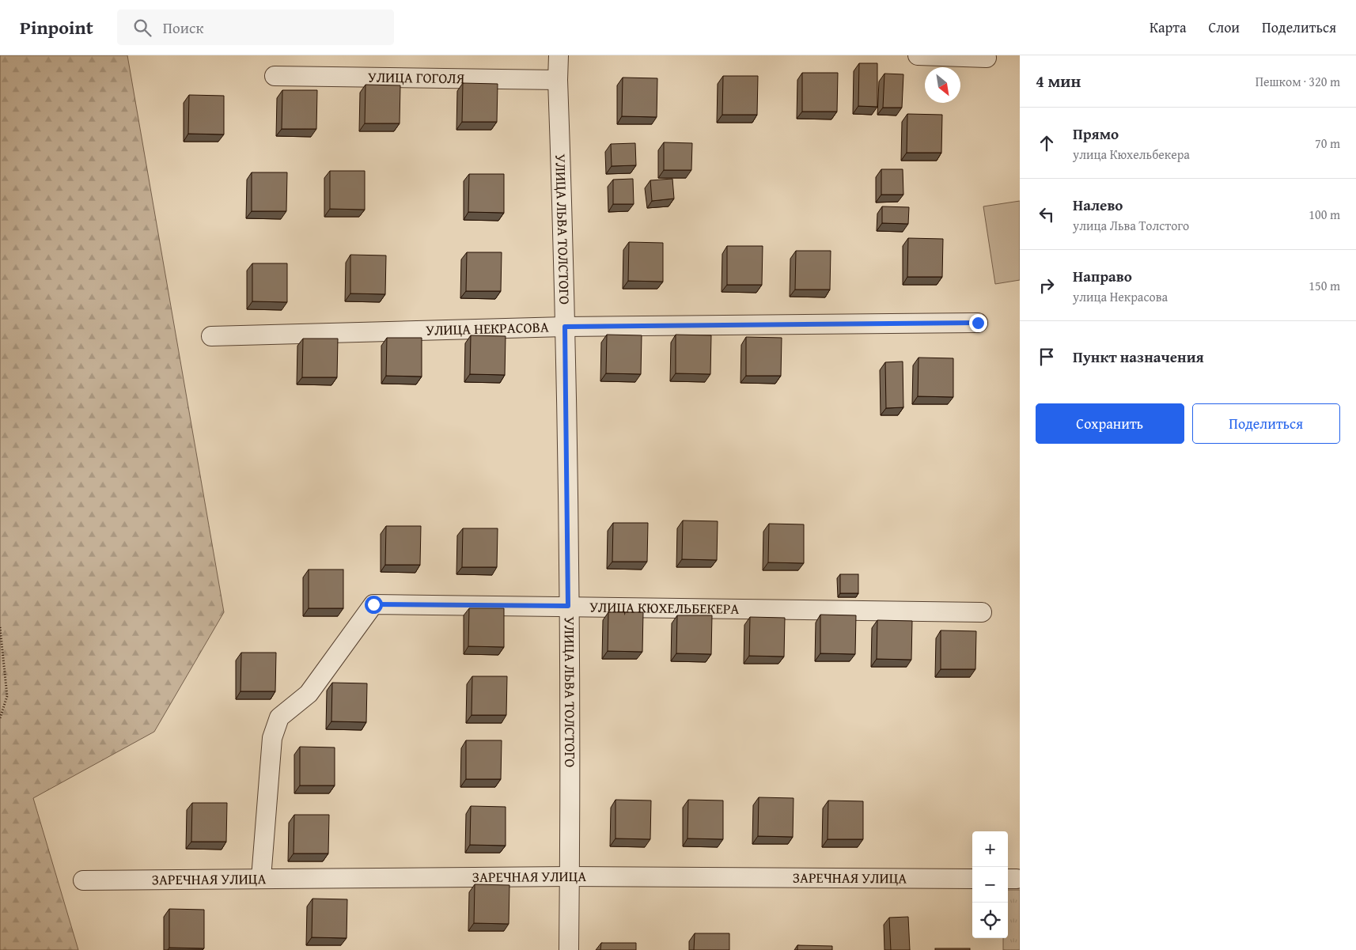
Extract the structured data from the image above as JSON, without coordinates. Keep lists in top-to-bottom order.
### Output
{
  "streets": {
    "street": [
      "УЛИЦА ГОГОЛЯ",
      "УЛИЦА ЛЬВА ТОЛСТОГО",
      "УЛИЦА НЕКРАСОВА",
      "УЛИЦА КЮХЕЛЬБЕКЕРА",
      "ЗАРЕЧНАЯ УЛИЦА"
    ]
  },
  "crossings": [
    ["УЛИЦА ГОГОЛЯ", "УЛИЦА ЛЬВА ТОЛСТОГО"],
    ["УЛИЦА ЛЬВА ТОЛСТОГО", "УЛИЦА НЕКРАСОВА"],
    ["УЛИЦА ЛЬВА ТОЛСТОГО", "УЛИЦА КЮХЕЛЬБЕКЕРА"],
    ["УЛИЦА ЛЬВА ТОЛСТОГО", "ЗАРЕЧНАЯ УЛИЦА"],
    ["УЛИЦА КЮХЕЛЬБЕКЕРА", "ЗАРЕЧНАЯ УЛИЦА"]
  ],
  "north": "bottom right",
  "page": {
    "header": "Pinpoint",
    "search": "Поиск",
    "nav": ["Карта", "Слои", "Поделиться"],
    "heading": ["4 мин", "Пешком · 320 m"],
    "list": [
      ["Прямо", "улица Кюхельбекера", "70 m"],
      ["Налево", "улица Льва Толстого", "100 m"],
      ["Направо", "улица Некрасова", "150 m"],
      "Пункт назначения"
    ],
    "buttons": ["Сохранить", "Поделиться"],
    "map_buttons": ["+", "−"]
  }
}
